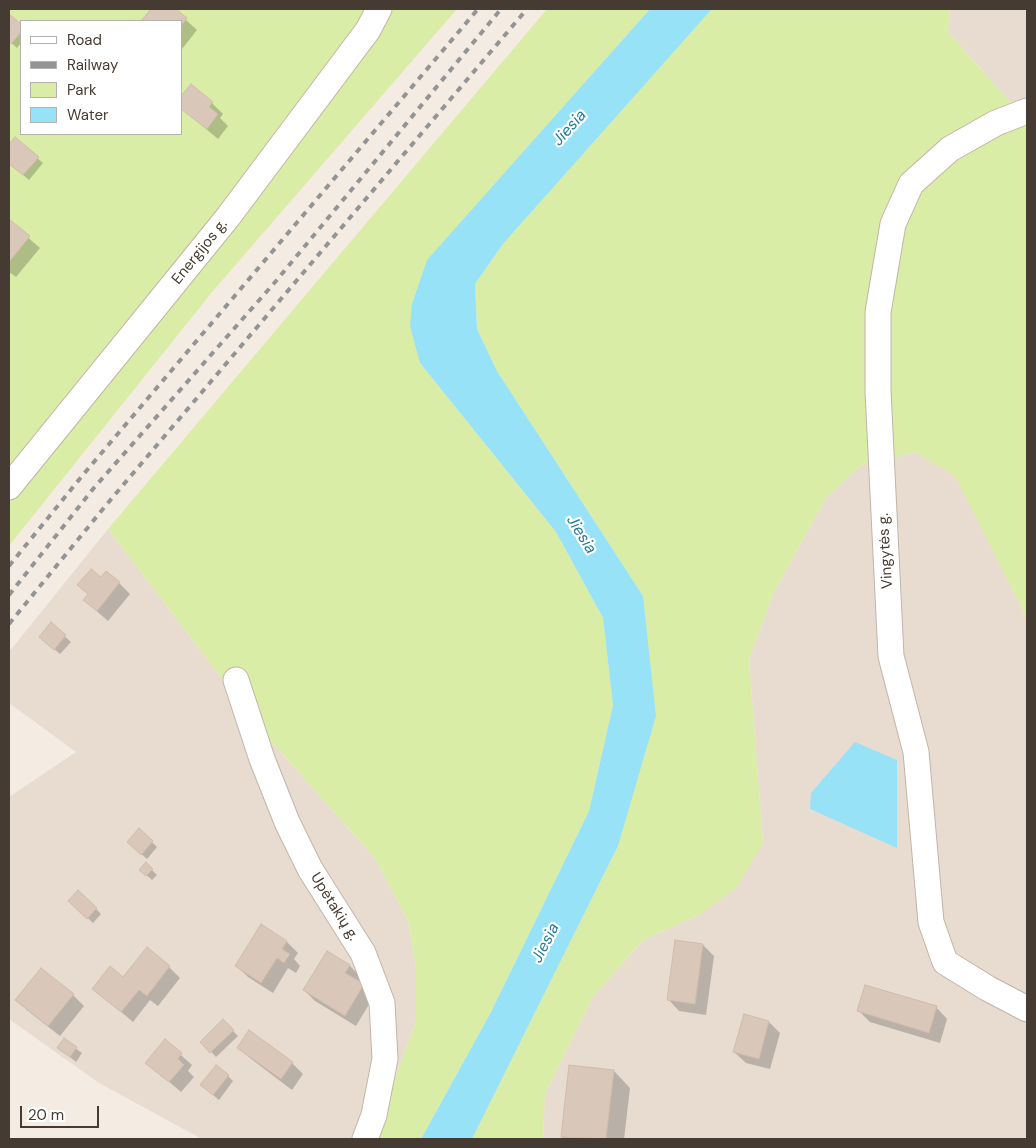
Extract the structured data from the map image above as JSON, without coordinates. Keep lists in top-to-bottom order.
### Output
{
  "streets": {
    "street": ["Energijos g.", "Vingytės g.", "Upėtakių g."]
  },
  "water": ["Jiesia"],
  "legend": [
    "Road",
    "Railway",
    "Park",
    "Water"
  ],
  "scale_bar": "20 m"
}
